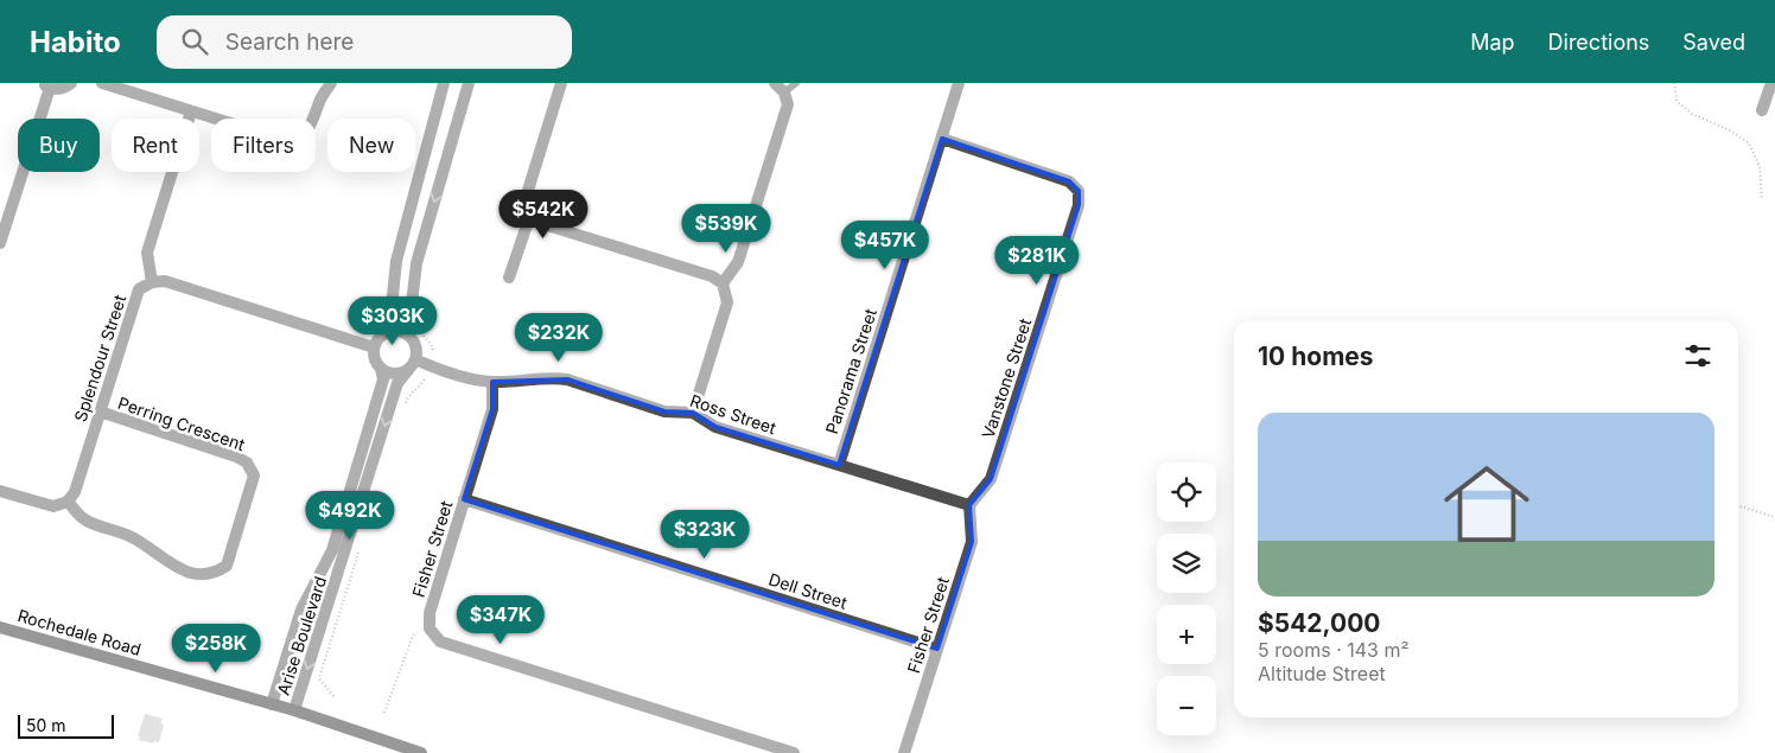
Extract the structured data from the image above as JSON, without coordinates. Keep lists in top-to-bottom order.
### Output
{
  "streets": {
    "main road": ["Rochedale Road"],
    "street": [
      "Splendour Street",
      "Panorama Street",
      "Vanstone Street",
      "Ross Street",
      "Perring Crescent",
      "Fisher Street",
      "Dell Street",
      "Arise Boulevard"
    ]
  },
  "crossings": [
    ["Splendour Street", "Perring Crescent"],
    ["Panorama Street", "Vanstone Street"],
    ["Panorama Street", "Ross Street"],
    ["Vanstone Street", "Ross Street"],
    ["Vanstone Street", "Fisher Street"],
    ["Ross Street", "Fisher Street"],
    ["Ross Street", "Arise Boulevard"],
    ["Fisher Street", "Dell Street"],
    ["Rochedale Road", "Arise Boulevard"]
  ],
  "scale_bar": "50 m",
  "page": {
    "header": "Habito",
    "search": "Search here",
    "nav": ["Map", "Directions", "Saved"],
    "chip": [
      "Buy",
      "Rent",
      "Filters",
      "New"
    ],
    "price": [
      "$542K",
      "$539K",
      "$457K",
      "$281K",
      "$303K",
      "$232K",
      "$492K",
      "$323K",
      "$347K",
      "$258K"
    ],
    "heading": "10 homes",
    "list": [
      {
        "name": "$542,000",
        "note": "5 rooms · 143 m² · Altitude Street"
      }
    ],
    "map_buttons": ["+", "−"],
    "scale": "50 m"
  }
}
